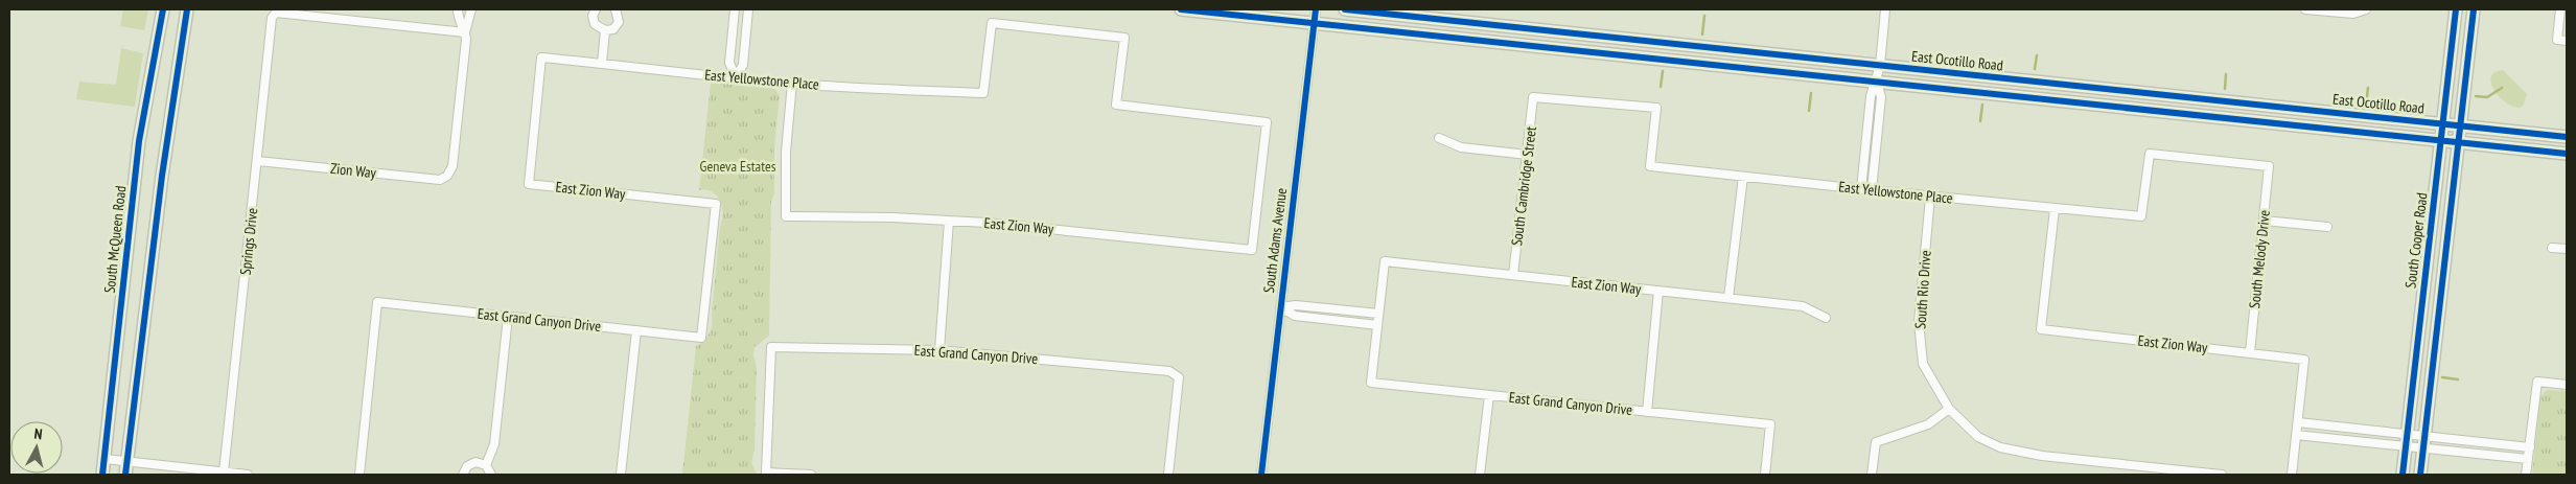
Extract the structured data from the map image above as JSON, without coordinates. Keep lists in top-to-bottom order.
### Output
{
  "streets": {
    "main road": ["East Ocotillo Road", "South McQueen Road", "South Cooper Road"],
    "street": [
      "East Yellowstone Place",
      "Zion Way",
      "South Cambridge Street",
      "East Zion Way",
      "South Adams Avenue",
      "Springs Drive",
      "South Melody Drive",
      "South Rio Drive",
      "East Grand Canyon Drive"
    ]
  },
  "crossings": [
    ["East Ocotillo Road", "South Adams Avenue"],
    ["East Ocotillo Road", "South Cooper Road"],
    ["East Yellowstone Place", "South Cambridge Street"],
    ["East Yellowstone Place", "East Zion Way"],
    ["East Yellowstone Place", "South Melody Drive"],
    ["East Yellowstone Place", "South Rio Drive"],
    ["Zion Way", "Springs Drive"],
    ["South Cambridge Street", "East Zion Way"],
    ["East Zion Way", "South Melody Drive"],
    ["East Zion Way", "East Grand Canyon Drive"]
  ],
  "parks": ["Geneva Estates"],
  "north": "top"
}
